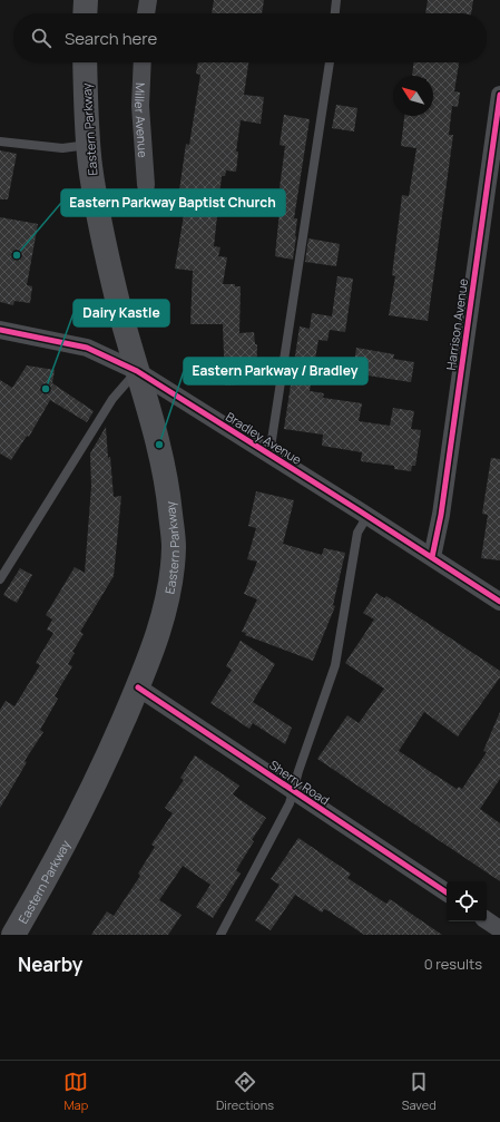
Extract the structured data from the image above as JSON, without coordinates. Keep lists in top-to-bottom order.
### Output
{
  "streets": {
    "main road": ["Eastern Parkway"],
    "street": [
      "Miller Avenue",
      "Harrison Avenue",
      "Bradley Avenue",
      "Sherry Road"
    ]
  },
  "crossings": [
    ["Eastern Parkway", "Bradley Avenue"],
    ["Eastern Parkway", "Sherry Road"],
    ["Harrison Avenue", "Bradley Avenue"]
  ],
  "places": ["Eastern Parkway Baptist Church", "Dairy Kastle", "Eastern Parkway / Bradley"],
  "north": "top left",
  "page": {
    "search": "Search here",
    "heading": ["Nearby", "0 results"],
    "nav": ["Map", "Directions", "Saved"]
  }
}
